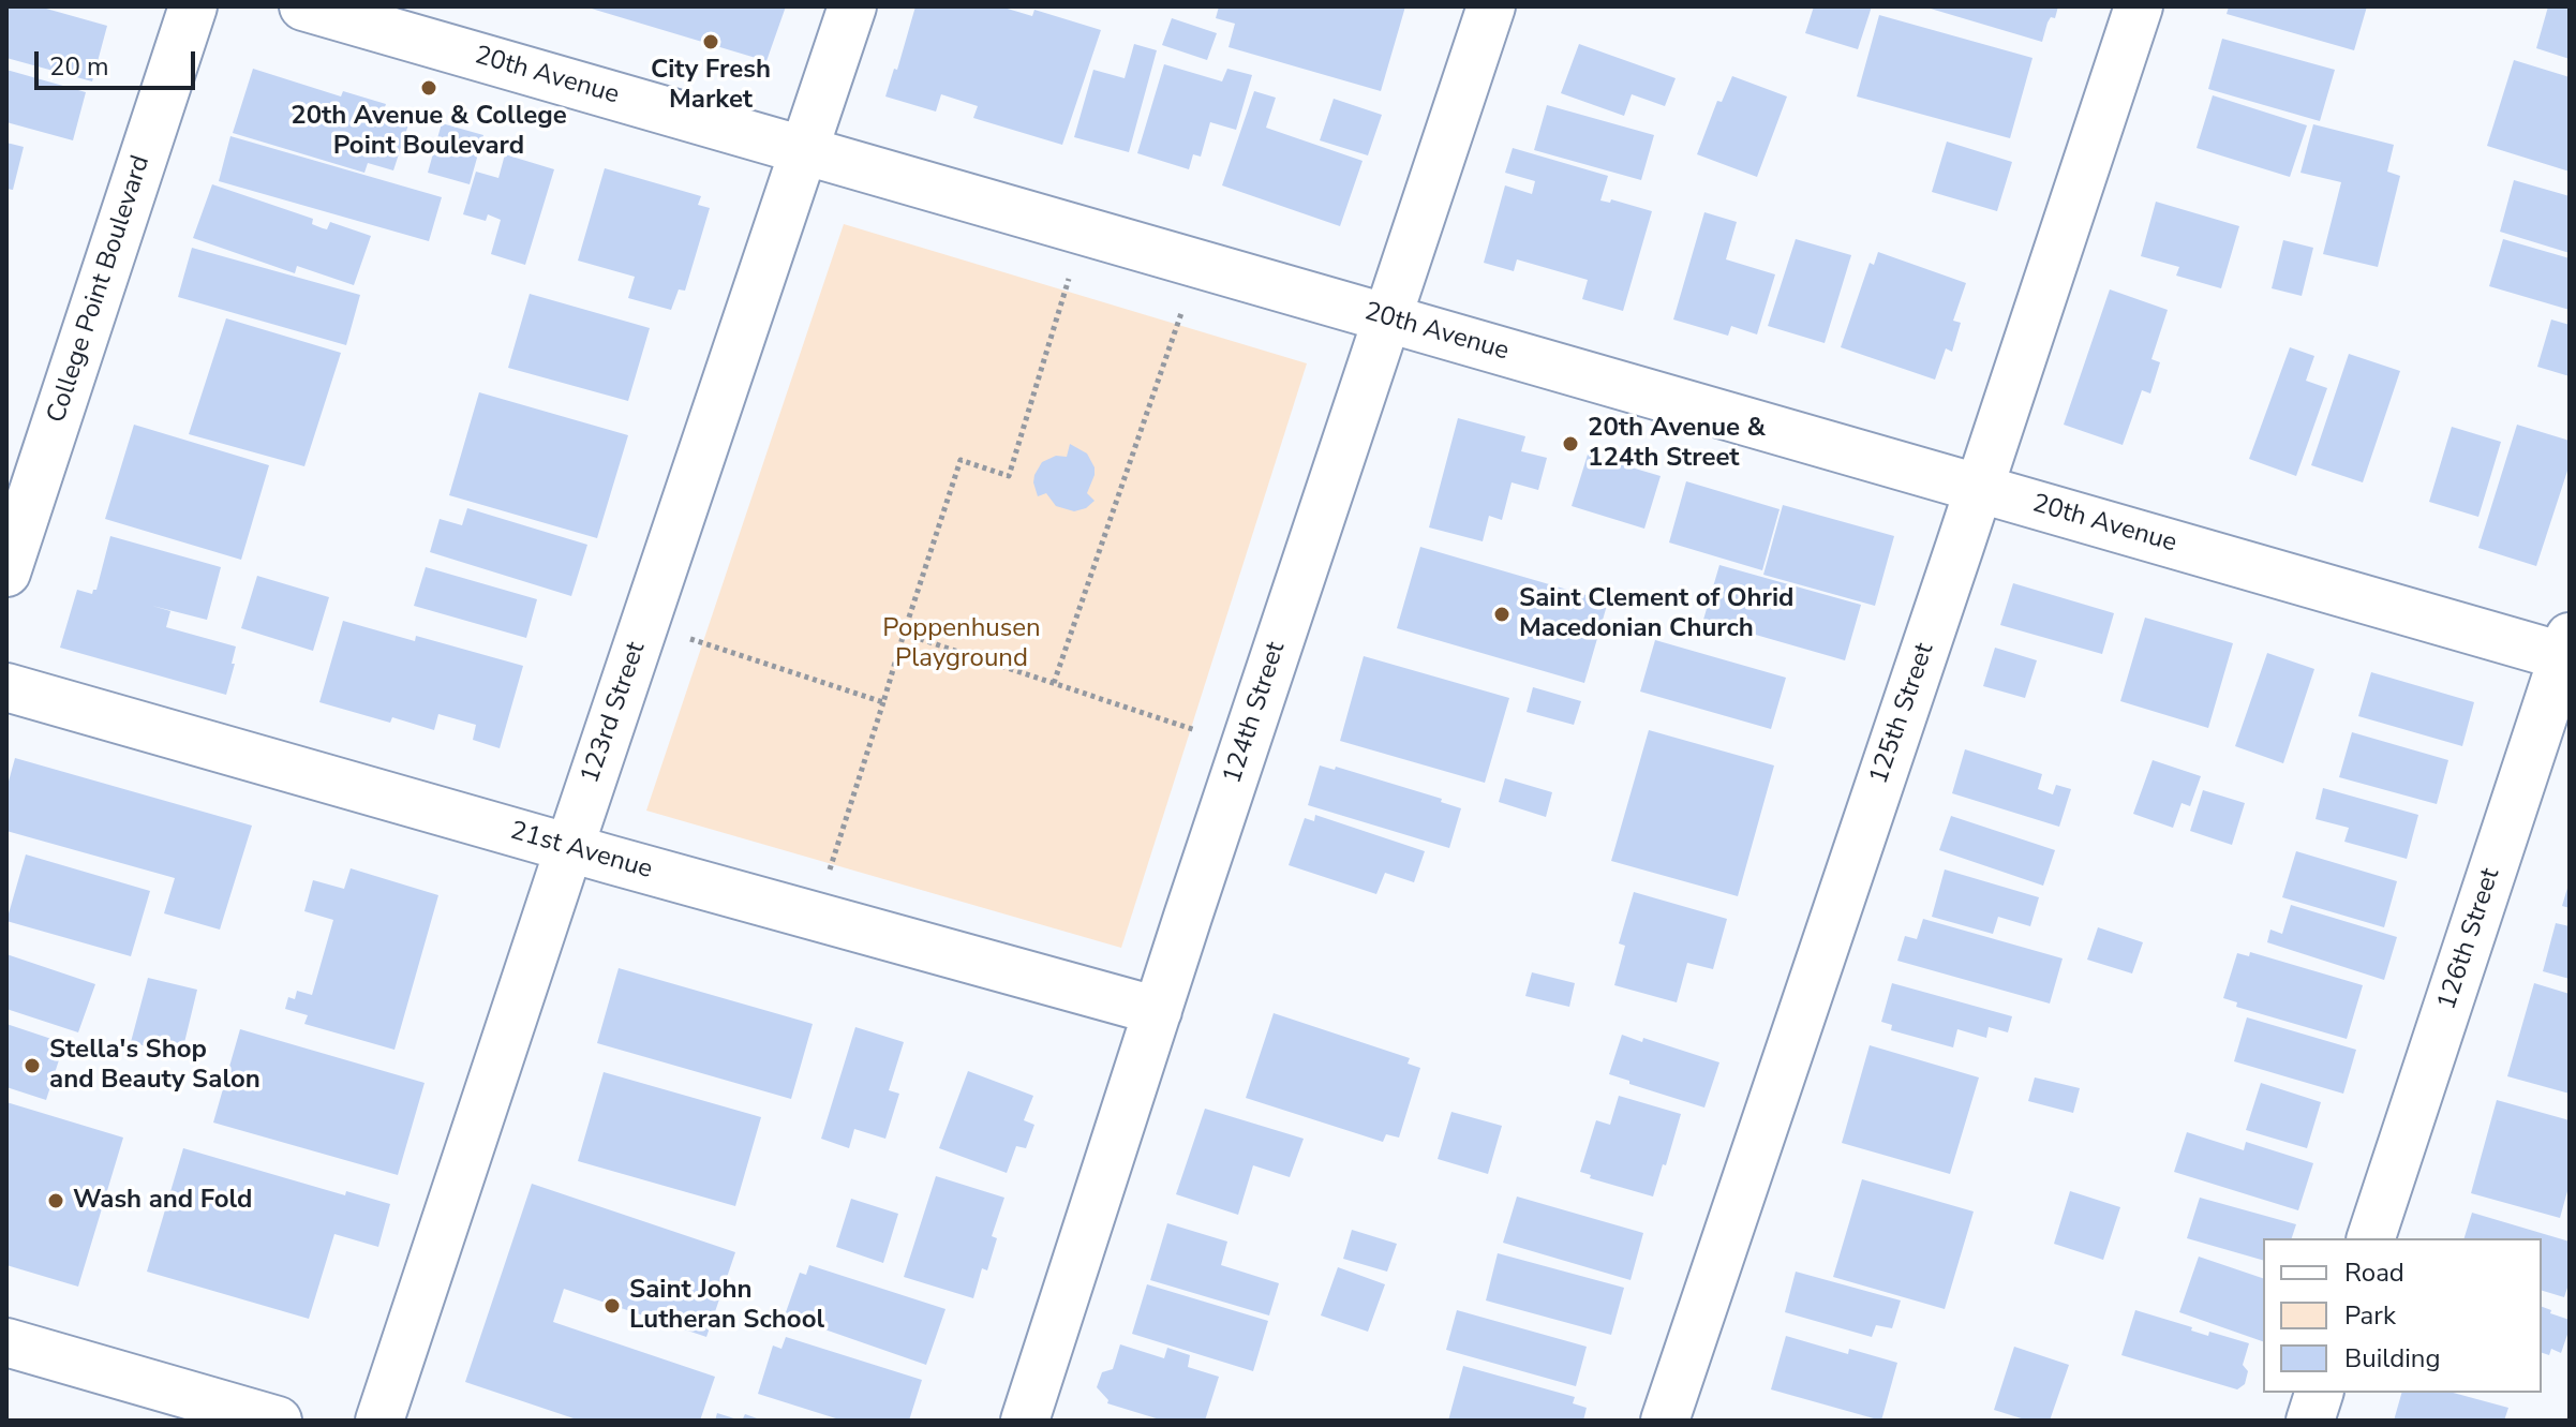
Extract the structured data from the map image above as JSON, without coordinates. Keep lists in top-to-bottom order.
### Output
{
  "streets": {
    "street": [
      "20th Avenue",
      "College Point Boulevard",
      "123rd Street",
      "124th Street",
      "125th Street",
      "21st Avenue",
      "126th Street"
    ]
  },
  "crossings": [
    ["20th Avenue", "123rd Street"],
    ["20th Avenue", "124th Street"],
    ["20th Avenue", "125th Street"],
    ["20th Avenue", "126th Street"],
    ["123rd Street", "21st Avenue"],
    ["124th Street", "21st Avenue"]
  ],
  "parks": ["Poppenhusen Playground"],
  "places": [
    "City Fresh Market",
    "20th Avenue & College Point Boulevard",
    "20th Avenue & 124th Street",
    "Saint Clement of Ohrid Macedonian Church",
    "Stella's Shop and Beauty Salon",
    "Wash and Fold",
    "Saint John Lutheran School"
  ],
  "legend": ["Road", "Park", "Building"],
  "scale_bar": "20 m"
}
